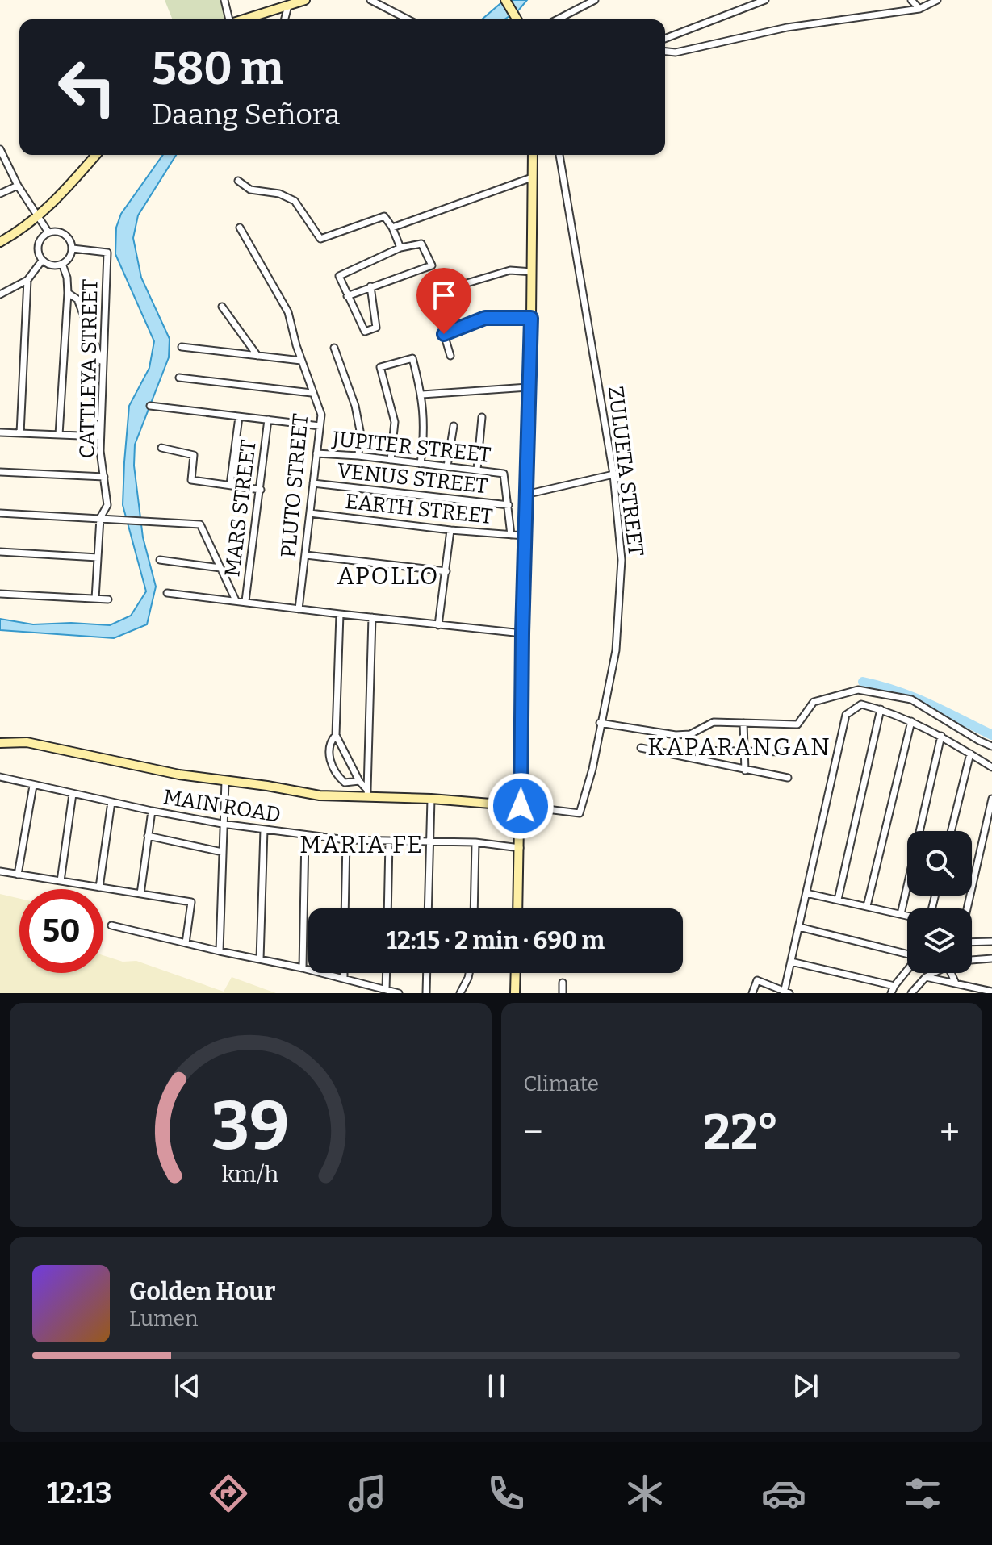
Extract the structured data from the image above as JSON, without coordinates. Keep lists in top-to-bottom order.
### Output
{
  "streets": {
    "street": [
      "CATTLEYA STREET",
      "JUPITER STREET",
      "ZULUETA STREET",
      "VENUS STREET",
      "PLUTO STREET",
      "MARS STREET",
      "EARTH STREET",
      "MAIN ROAD"
    ]
  },
  "crossings": [
    ["JUPITER STREET", "VENUS STREET"],
    ["JUPITER STREET", "PLUTO STREET"],
    ["VENUS STREET", "PLUTO STREET"],
    ["PLUTO STREET", "EARTH STREET"]
  ],
  "districts": ["APOLLO", "KAPARANGAN", "MARIA FE"],
  "page": {
    "turn": ["580 m", "Daang Señora"],
    "limit": "50",
    "trip": "12:15 · 2 min · 690 m",
    "tile": "Climate",
    "heat": ["−", "22°", "+"],
    "song": ["Golden Hour", "Lumen"],
    "tabs": "12:13",
    "gauge": ["39", "km/h"]
  }
}
